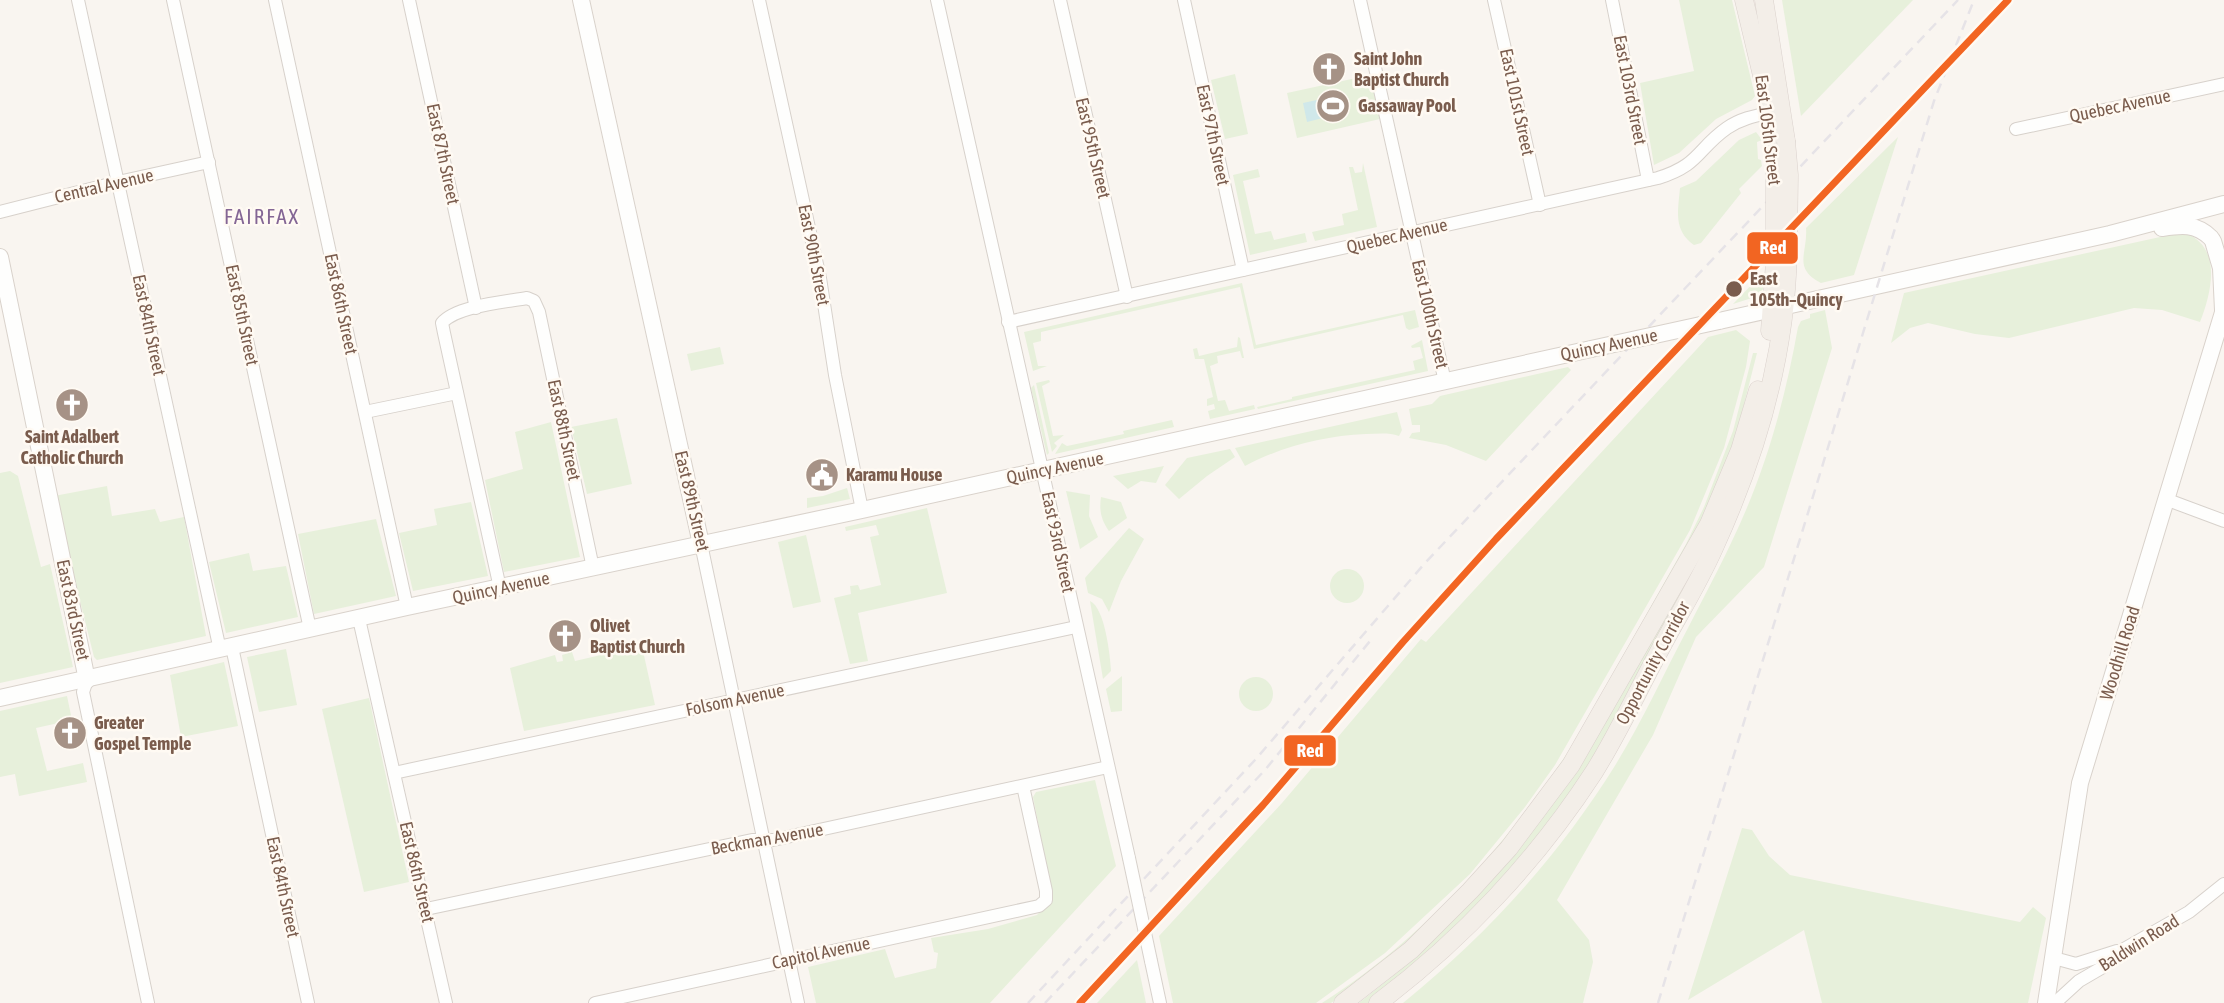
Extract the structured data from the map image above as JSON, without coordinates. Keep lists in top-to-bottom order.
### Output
{
  "streets": {
    "main road": ["East 105th Street", "Opportunity Corridor"],
    "street": [
      "East 103rd Street",
      "East 101st Street",
      "Quebec Avenue",
      "East 97th Street",
      "East 95th Street",
      "East 87th Street",
      "Central Avenue",
      "East 90th Street",
      "East 86th Street",
      "East 100th Street",
      "East 85th Street",
      "East 84th Street",
      "Quincy Avenue",
      "East 88th Street",
      "East 89th Street",
      "East 93rd Street",
      "East 83rd Street",
      "Woodhill Road",
      "Folsom Avenue",
      "Beckman Avenue",
      "Baldwin Road",
      "Capitol Avenue"
    ]
  },
  "crossings": [
    ["East 103rd Street", "Quebec Avenue"],
    ["East 101st Street", "Quebec Avenue"],
    ["Quebec Avenue", "East 105th Street"],
    ["Quebec Avenue", "East 97th Street"],
    ["Quebec Avenue", "East 95th Street"],
    ["Quebec Avenue", "East 100th Street"],
    ["Quebec Avenue", "East 93rd Street"],
    ["East 105th Street", "Opportunity Corridor"],
    ["East 87th Street", "East 88th Street"],
    ["Central Avenue", "East 85th Street"],
    ["Central Avenue", "East 84th Street"],
    ["East 90th Street", "Quincy Avenue"],
    ["East 86th Street", "Quincy Avenue"],
    ["East 86th Street", "Folsom Avenue"],
    ["East 86th Street", "Beckman Avenue"],
    ["East 100th Street", "Quincy Avenue"],
    ["East 85th Street", "Quincy Avenue"],
    ["East 84th Street", "Quincy Avenue"],
    ["Quincy Avenue", "East 88th Street"],
    ["Quincy Avenue", "East 89th Street"],
    ["Quincy Avenue", "East 93rd Street"],
    ["Quincy Avenue", "East 83rd Street"],
    ["Quincy Avenue", "Woodhill Road"],
    ["Quincy Avenue", "Opportunity Corridor"],
    ["East 89th Street", "Folsom Avenue"],
    ["East 89th Street", "Beckman Avenue"],
    ["East 89th Street", "Capitol Avenue"],
    ["East 93rd Street", "Folsom Avenue"],
    ["East 93rd Street", "Beckman Avenue"],
    ["Beckman Avenue", "Capitol Avenue"]
  ],
  "districts": ["FAIRFAX"],
  "places": {
    "church": [
      "Saint John Baptist Church",
      "Saint Adalbert Catholic Church",
      "Olivet Baptist Church",
      "Greater Gospel Temple"
    ],
    "sports": ["Gassaway Pool"],
    "other": ["East 105th–Quincy"],
    "public building": ["Karamu House"]
  },
  "lines": ["transit line Red"]
}
